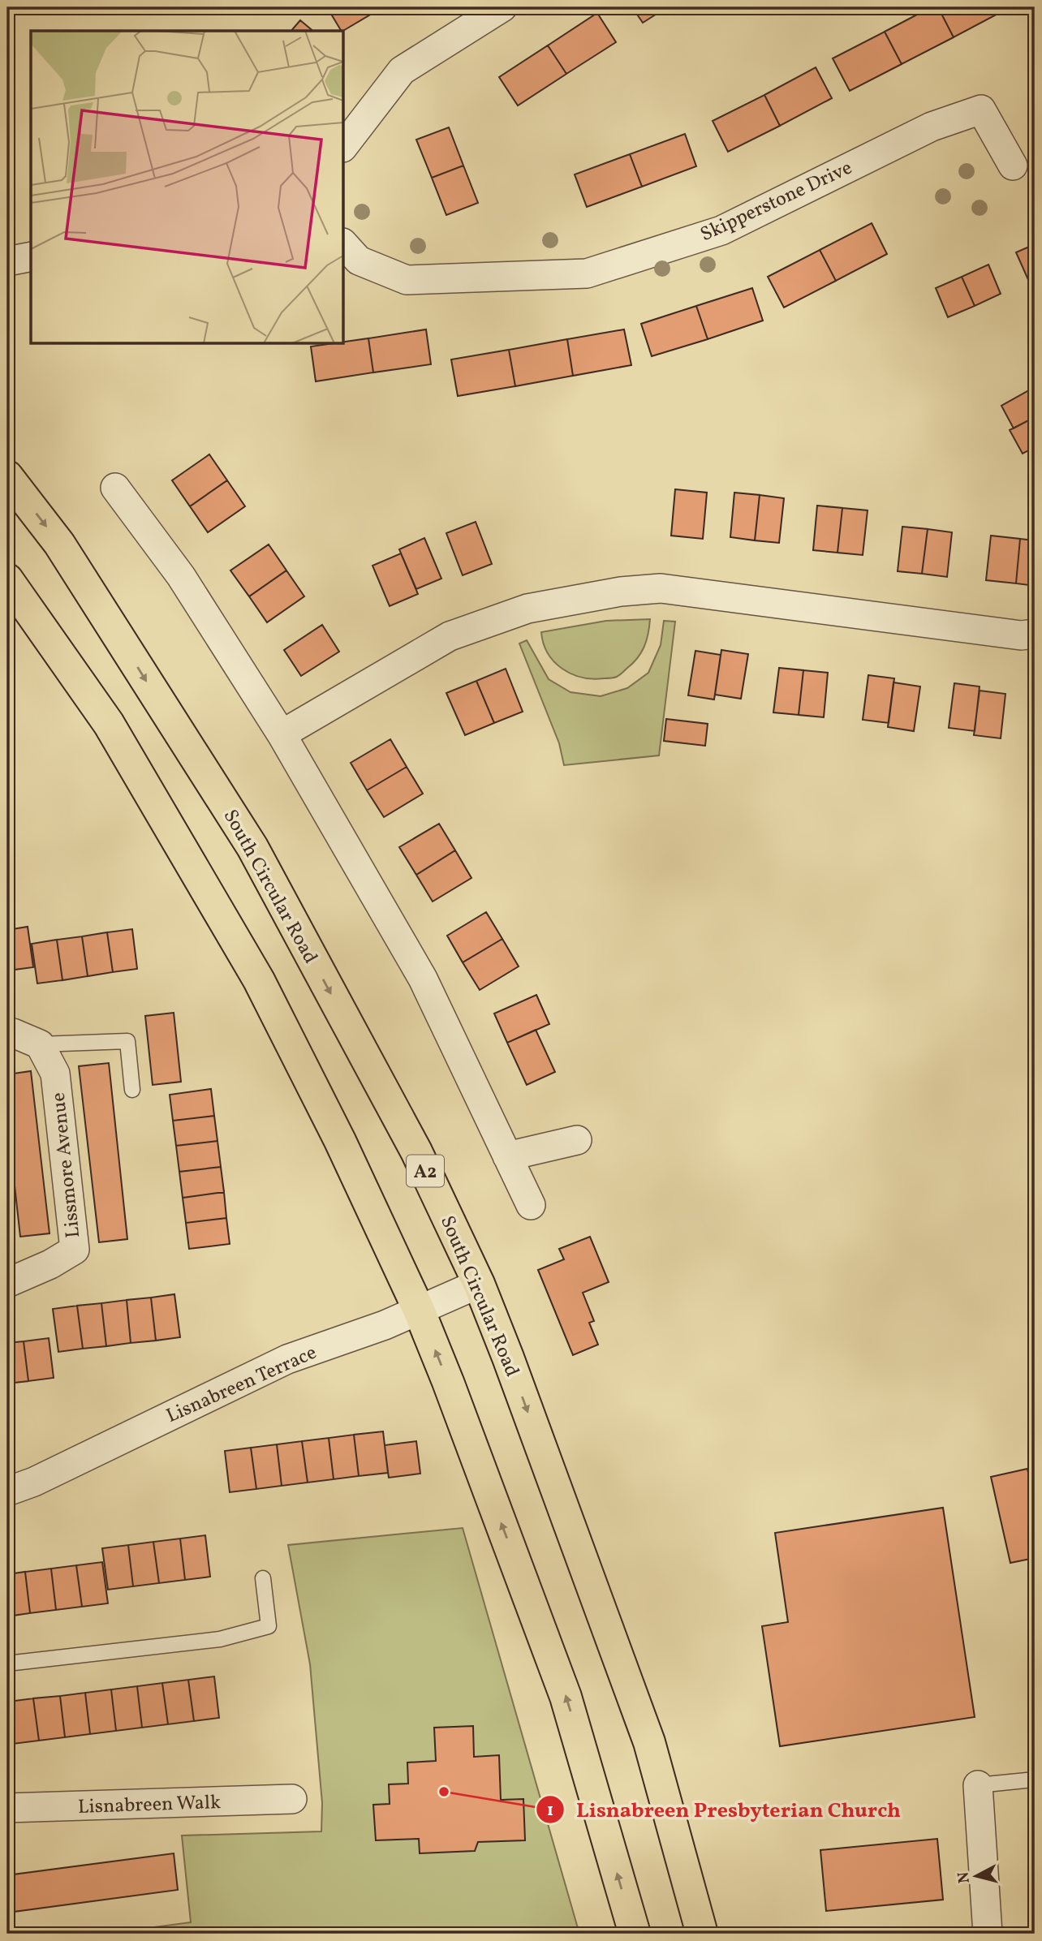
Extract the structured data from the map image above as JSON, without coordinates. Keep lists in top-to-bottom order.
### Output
{
  "streets": {
    "highway": ["South Circular Road", "A2"],
    "street": [
      "Skipperstone Drive",
      "Lissmore Avenue",
      "Lisnabreen Terrace",
      "Lisnabreen Walk"
    ]
  },
  "crossings": [
    ["South Circular Road", "Lisnabreen Terrace"]
  ],
  "places": ["Lisnabreen Presbyterian Church"],
  "north": "left"
}
